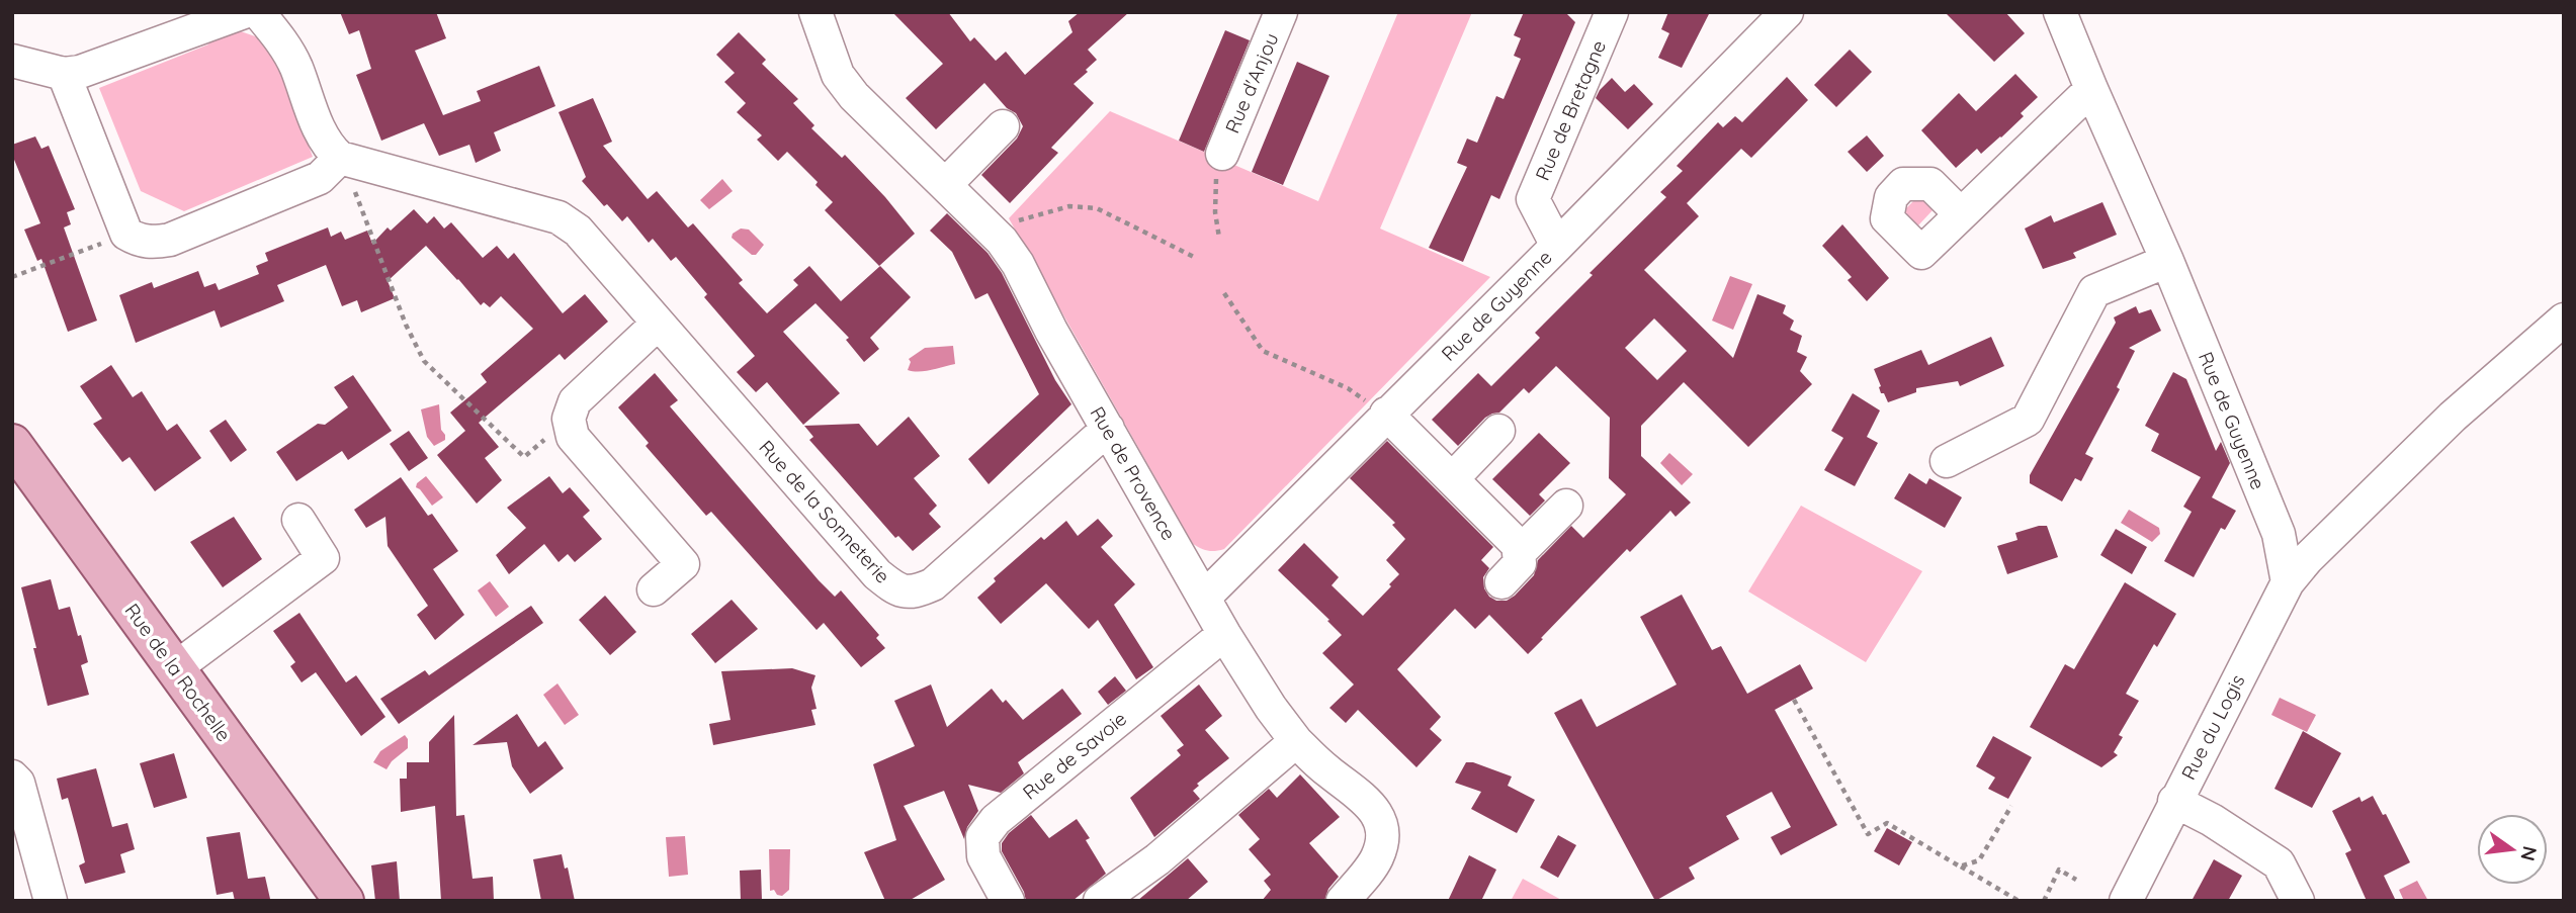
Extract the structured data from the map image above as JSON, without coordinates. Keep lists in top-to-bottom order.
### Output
{
  "streets": {
    "main road": ["Rue de la Rochelle"],
    "street": [
      "Rue d'Anjou",
      "Rue de Bretagne",
      "Rue de Guyenne",
      "Rue de Provence",
      "Rue de la Sonneterie",
      "Rue du Logis",
      "Rue de Savoie"
    ]
  },
  "crossings": [
    ["Rue de Bretagne", "Rue de Guyenne"],
    ["Rue de Guyenne", "Rue de Provence"],
    ["Rue de Guyenne", "Rue du Logis"],
    ["Rue de Provence", "Rue de la Sonneterie"],
    ["Rue de Provence", "Rue de Savoie"]
  ],
  "north": "right"
}
